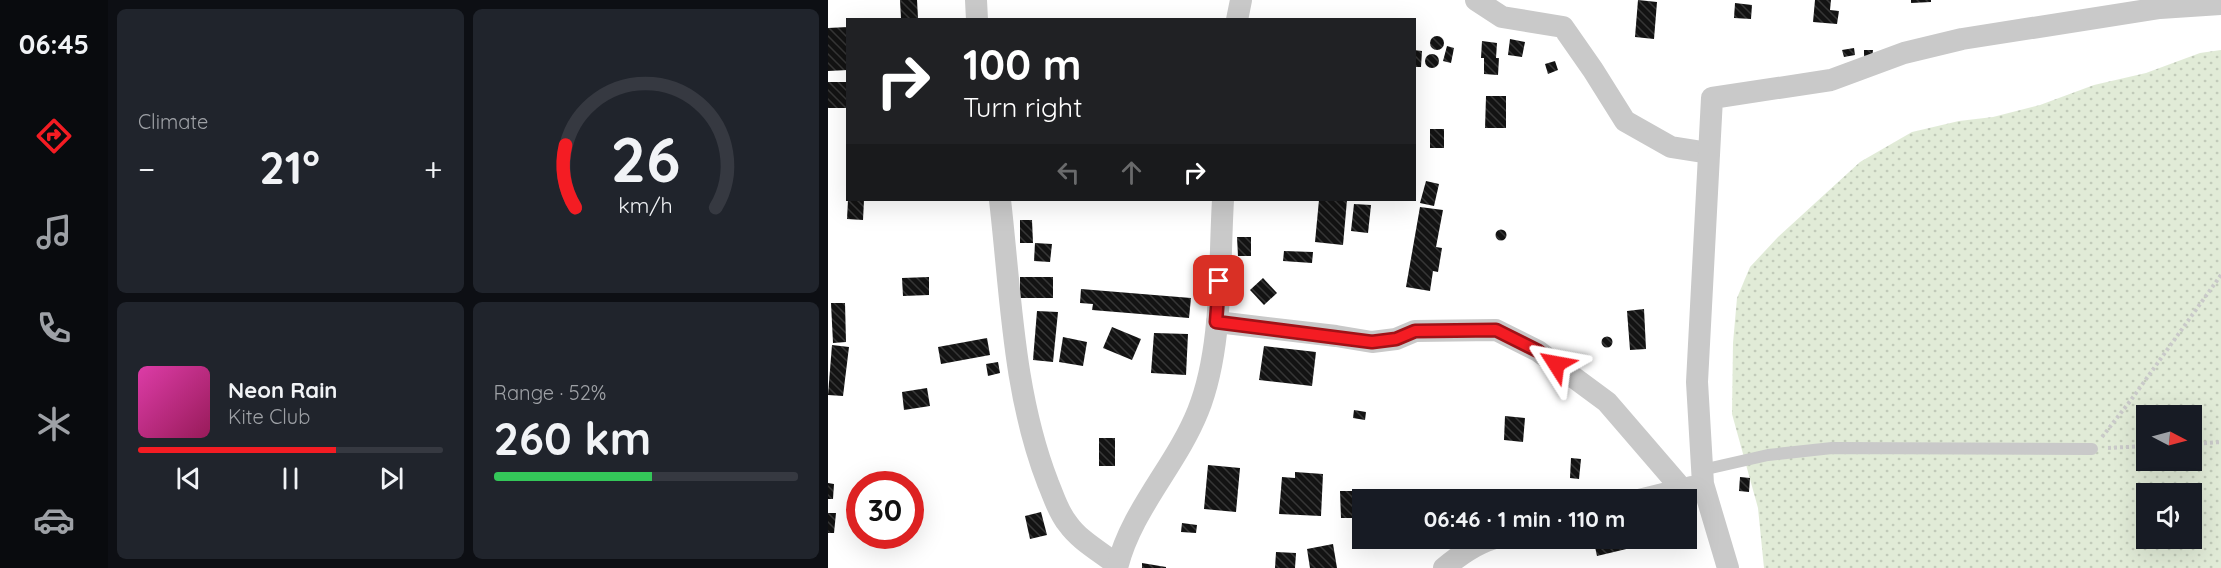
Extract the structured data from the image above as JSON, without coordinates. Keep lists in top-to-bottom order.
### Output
{
  "north": "right",
  "page": {
    "tabs": "06:45",
    "tile": [
      "Climate",
      ["Range · 52%", "260 km"]
    ],
    "turn": ["100 m", "Turn right"],
    "heat": ["−", "21°", "+"],
    "song": ["Neon Rain", "Kite Club"],
    "limit": "30",
    "trip": "06:46 · 1 min · 110 m",
    "gauge": ["26", "km/h"]
  }
}
